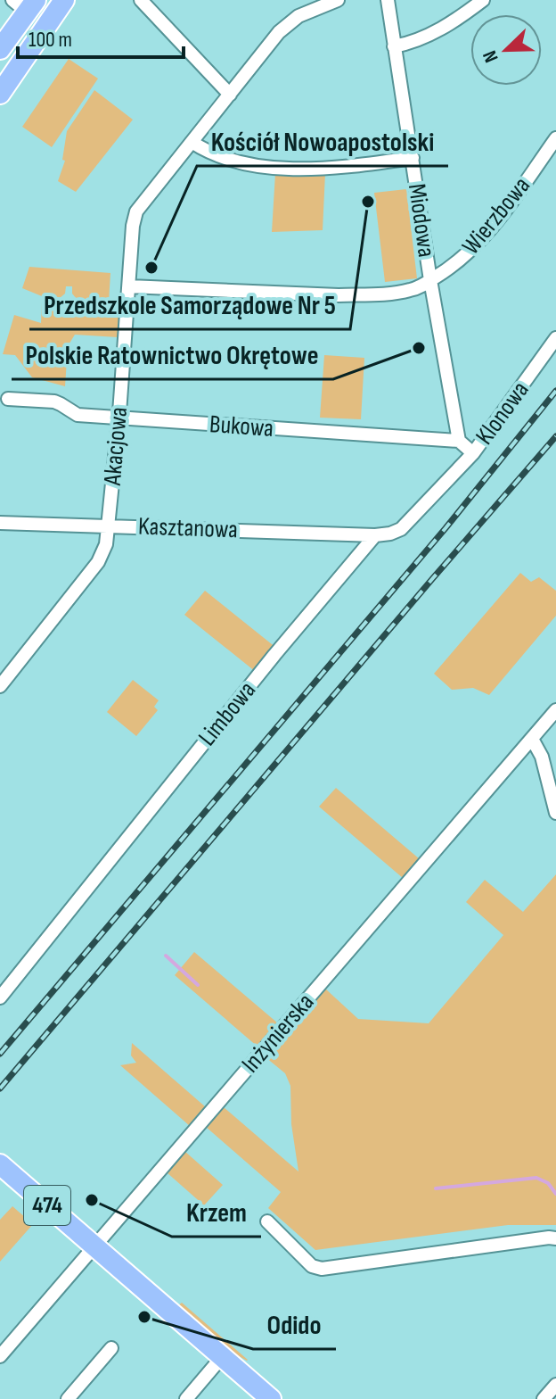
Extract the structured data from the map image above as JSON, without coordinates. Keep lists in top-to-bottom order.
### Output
{
  "streets": {
    "main road": ["474"],
    "street": [
      "Wierzbowa",
      "Miodowa",
      "Klonowa",
      "Bukowa",
      "Akacjowa",
      "Kasztanowa",
      "Limbowa",
      "Inżynierska"
    ]
  },
  "crossings": [
    ["Wierzbowa", "Miodowa"],
    ["Wierzbowa", "Akacjowa"],
    ["Miodowa", "Bukowa"],
    ["Klonowa", "Limbowa"],
    ["Bukowa", "Akacjowa"],
    ["Akacjowa", "Kasztanowa"],
    ["Kasztanowa", "Limbowa"],
    ["Inżynierska", "474"]
  ],
  "places": [
    "Przedszkole Samorządowe Nr 5",
    "Kościół Nowoapostolski",
    "Polskie Ratownictwo Okrętowe",
    "Krzem",
    "Odido"
  ],
  "scale_bar": "100 m",
  "north": "bottom left"
}
